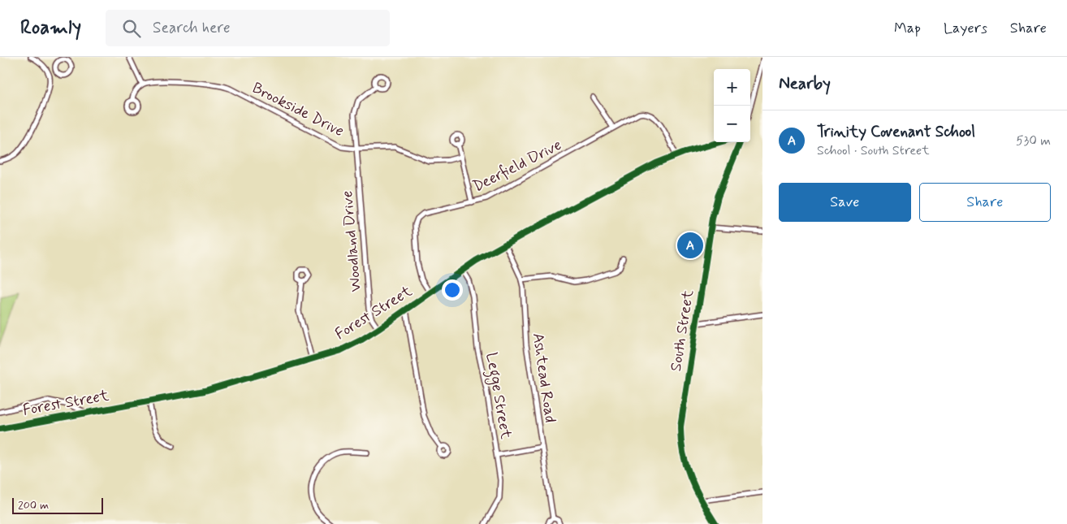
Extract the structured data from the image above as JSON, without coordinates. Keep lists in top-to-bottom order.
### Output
{
  "streets": {
    "street": [
      "Brookside Drive",
      "Deerfield Drive",
      "Woodland Drive",
      "Forest Street",
      "South Street",
      "Ashtead Road",
      "Legge Street"
    ]
  },
  "crossings": [
    ["Brookside Drive", "Woodland Drive"],
    ["Deerfield Drive", "Forest Street"],
    ["Woodland Drive", "Forest Street"],
    ["Forest Street", "Ashtead Road"],
    ["Forest Street", "Legge Street"]
  ],
  "scale_bar": "200 m",
  "page": {
    "header": "Roamly",
    "search": "Search here",
    "nav": ["Map", "Layers", "Share"],
    "heading": "Nearby",
    "map_buttons": ["+", "−"],
    "list": [
      {
        "mark": "A",
        "name": "Trinity Covenant School",
        "note": "School · South Street",
        "value": "530 m"
      }
    ],
    "buttons": ["Save", "Share"],
    "pins": "A",
    "scale": "200 m"
  }
}
